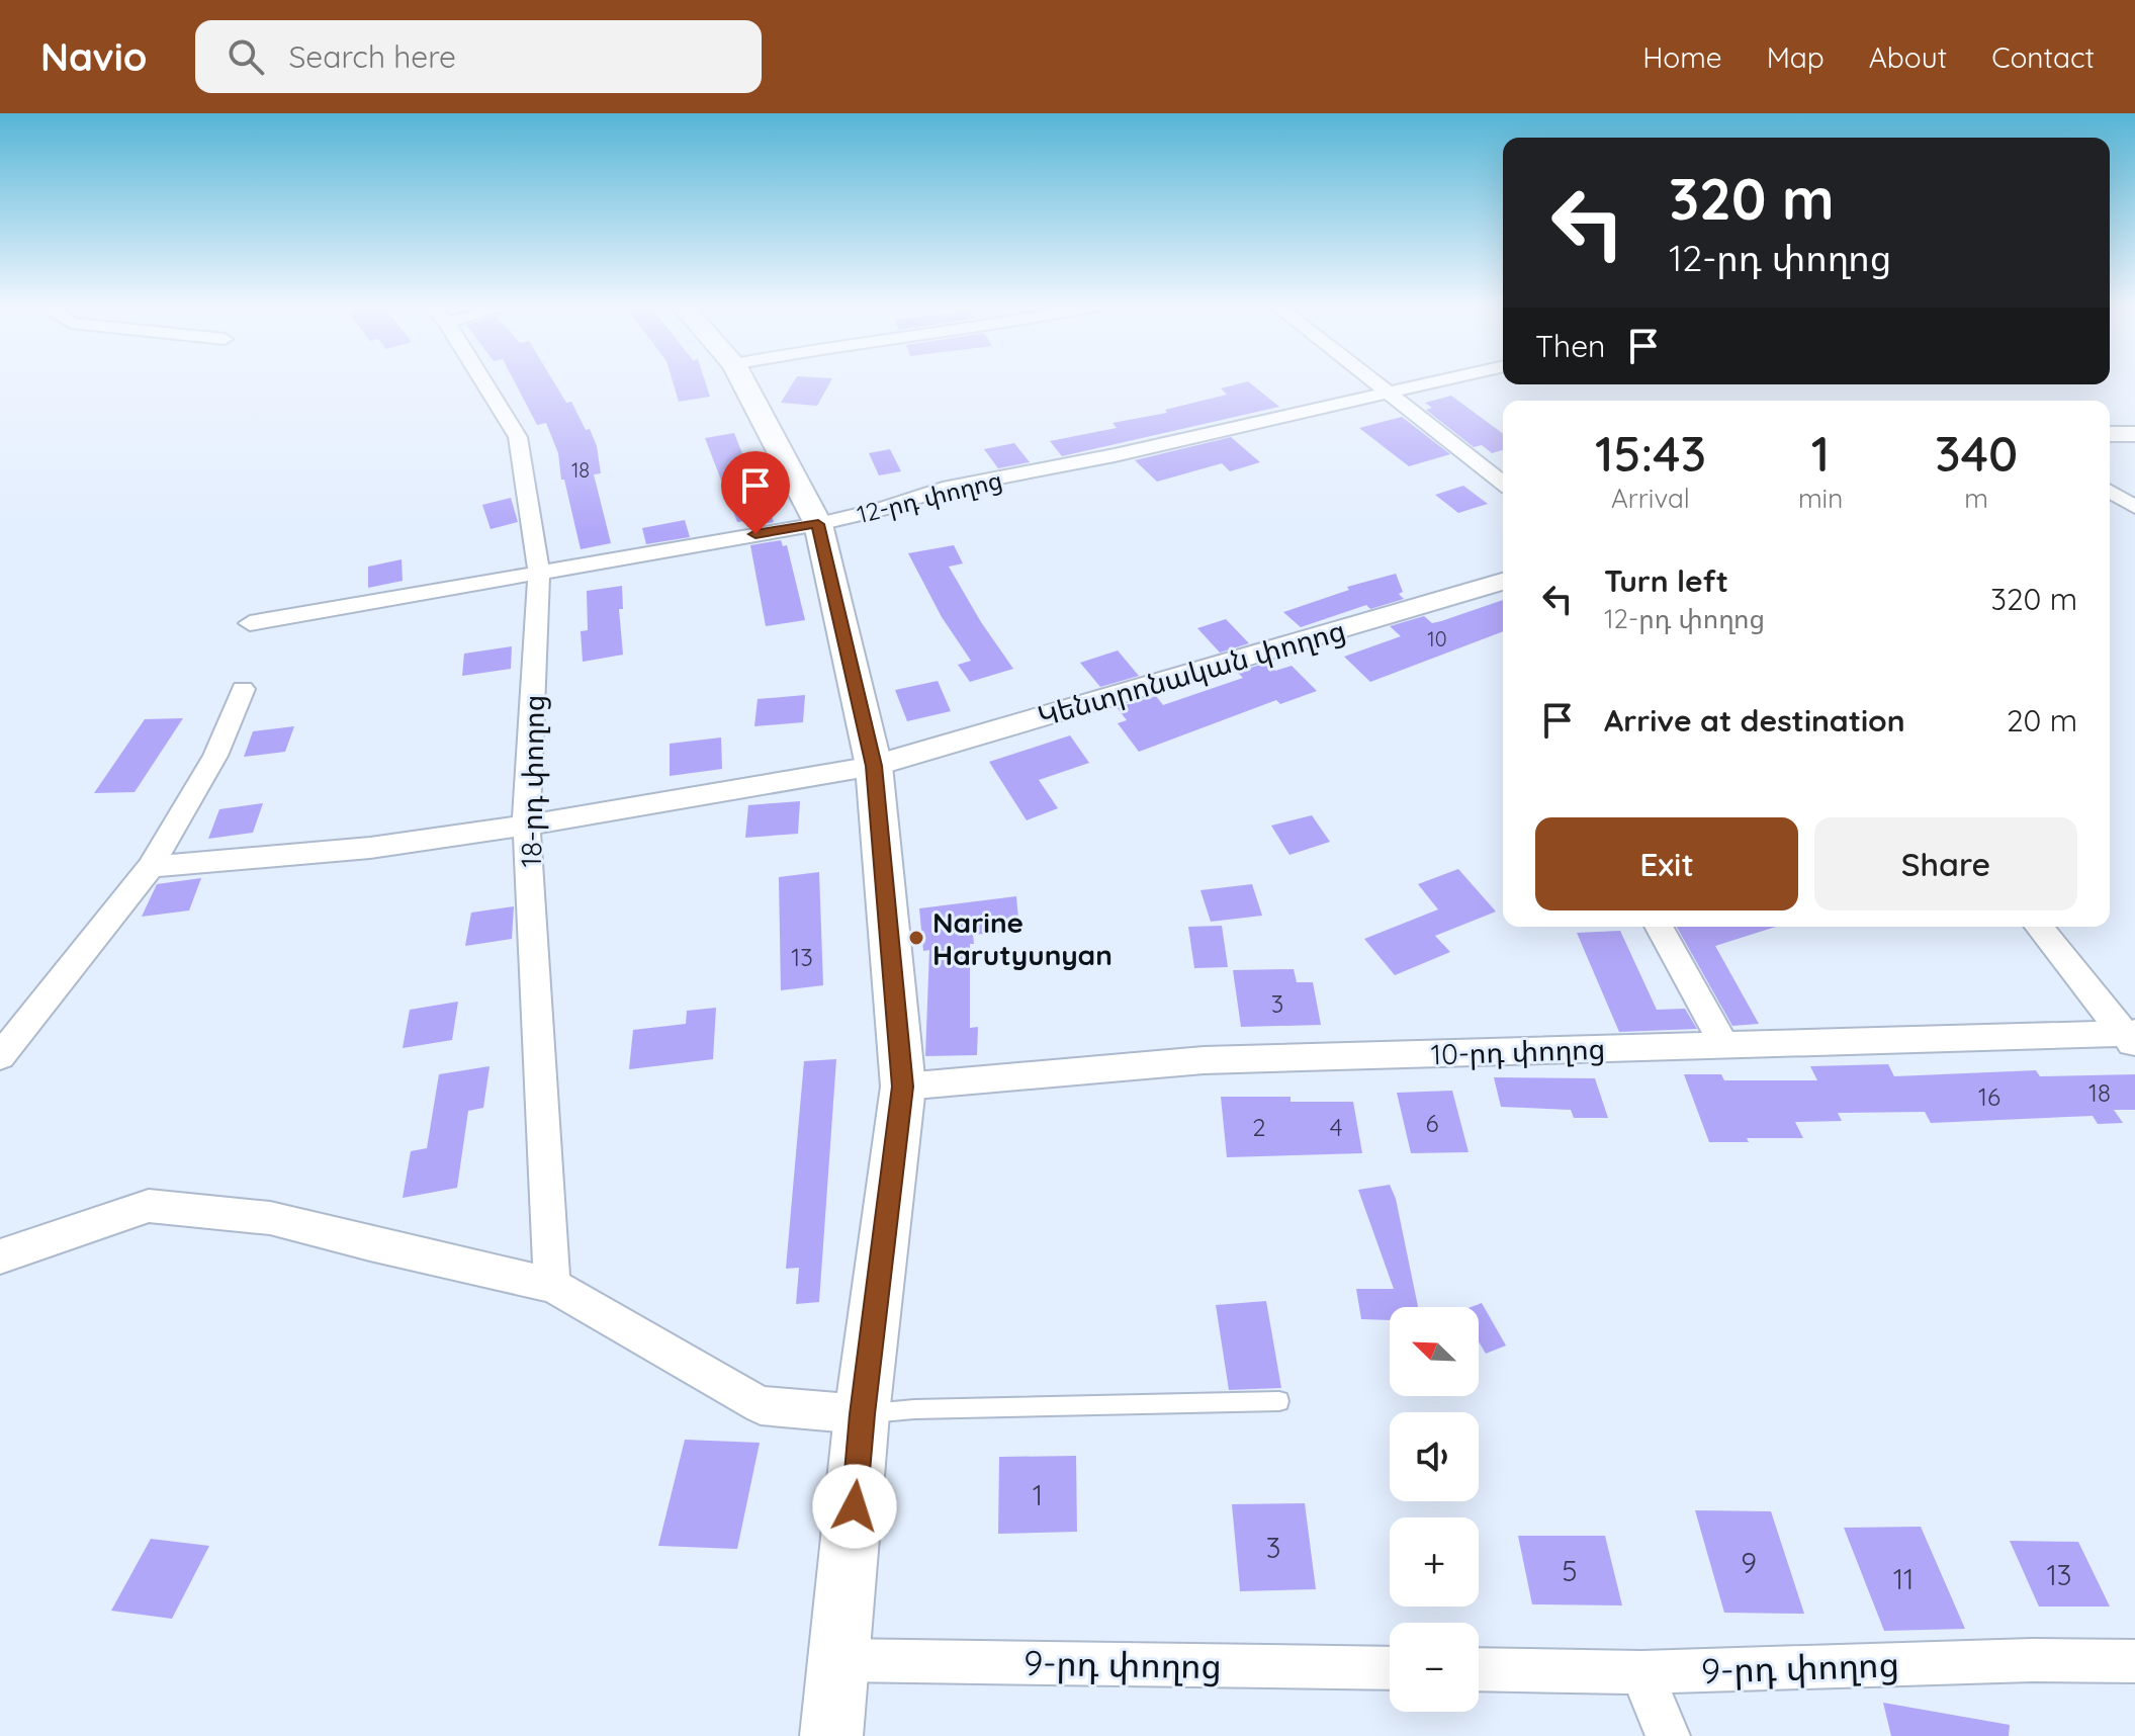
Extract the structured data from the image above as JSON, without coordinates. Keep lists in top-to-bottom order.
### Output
{
  "streets": {
    "street": [
      "12-րդ փողոց",
      "Կենտրոնական փողոց",
      "18-րդ փողոց",
      "10-րդ փողոց",
      "9-րդ փողոց"
    ]
  },
  "crossings": [
    ["12-րդ փողոց", "18-րդ փողոց"]
  ],
  "places": ["Narine Harutyunyan"],
  "house_numbers": [
    "18",
    "10",
    "13",
    "3",
    "18",
    "16",
    "6",
    "2",
    "4",
    "1",
    "3",
    "9",
    "5",
    "13",
    "11"
  ],
  "north": "top left",
  "page": {
    "header": "Navio",
    "search": "Search here",
    "nav": [
      "Home",
      "Map",
      "About",
      "Contact"
    ],
    "turn": ["320 m", "12-րդ փողոց"],
    "then": "Then",
    "eta": [
      "15:43",
      "Arrival",
      "1",
      "min",
      "340",
      "m"
    ],
    "list": [
      {
        "name": "Turn left",
        "note": "12-րդ փողոց",
        "value": "320 m"
      },
      {
        "name": "Arrive at destination",
        "value": "20 m"
      }
    ],
    "buttons": ["Exit", "Share"],
    "map_buttons": ["+", "−"]
  }
}
